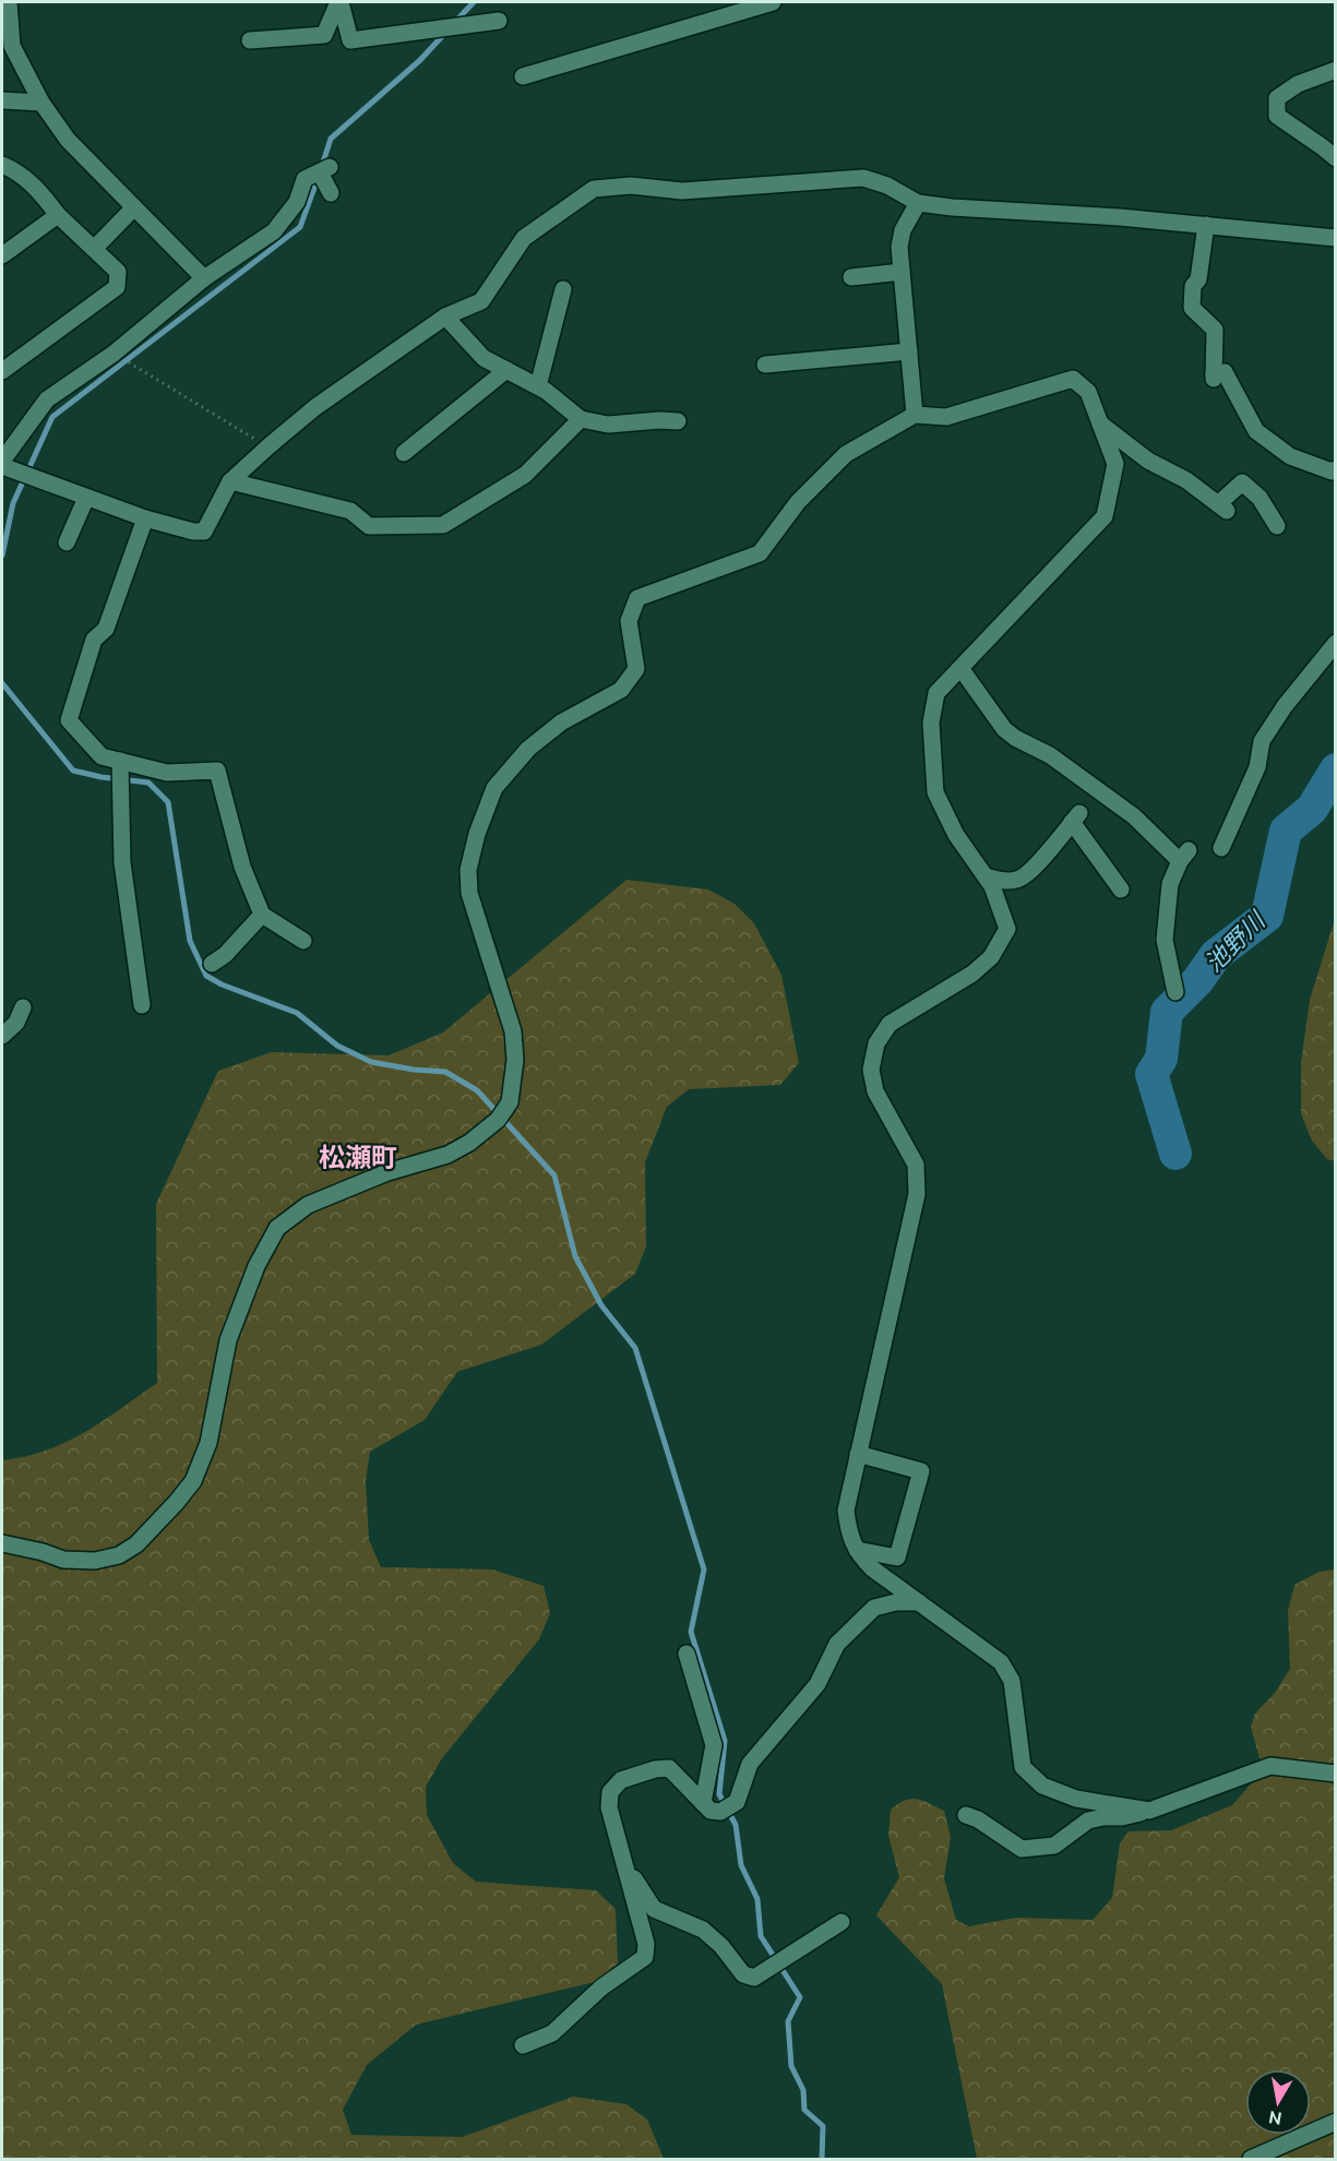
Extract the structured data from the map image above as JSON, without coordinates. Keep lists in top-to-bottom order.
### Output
{
  "districts": ["松瀬町"],
  "water": ["池野川"],
  "north": "bottom"
}
